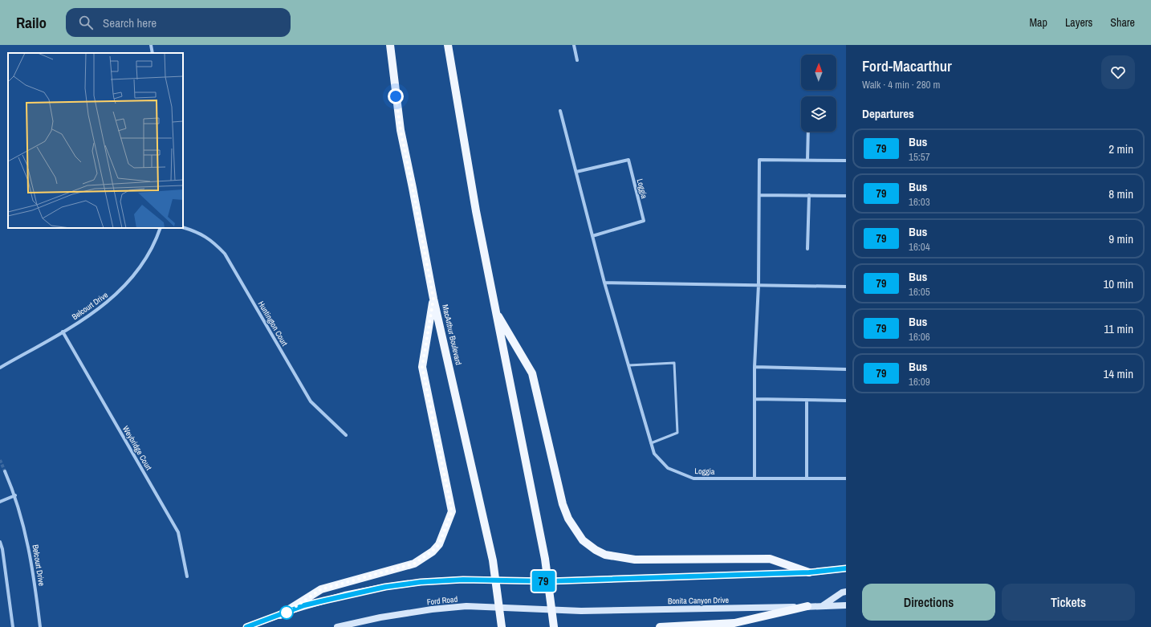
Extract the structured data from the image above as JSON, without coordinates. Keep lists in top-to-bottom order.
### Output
{
  "streets": {
    "main road": ["MacArthur Boulevard", "Ford Road", "Bonita Canyon Drive"],
    "street": [
      "Loggia",
      "Belcourt Drive",
      "Huntington Court",
      "Weybridge Court"
    ]
  },
  "crossings": [
    ["Belcourt Drive", "Weybridge Court"],
    ["MacArthur Boulevard", "Ford Road"],
    ["Ford Road", "Bonita Canyon Drive"]
  ],
  "lines": ["bus line 79"],
  "north": "top",
  "page": {
    "header": "Railo",
    "search": "Search here",
    "nav": ["Map", "Layers", "Share"],
    "on_map": "79",
    "heading": [
      ["Ford-Macarthur", "Walk · 4 min · 280 m"],
      "Departures"
    ],
    "list": [
      {
        "mark": "79",
        "name": "Bus",
        "note": "15:57",
        "value": "2 min"
      },
      {
        "mark": "79",
        "name": "Bus",
        "note": "16:03",
        "value": "8 min"
      },
      {
        "mark": "79",
        "name": "Bus",
        "note": "16:04",
        "value": "9 min"
      },
      {
        "mark": "79",
        "name": "Bus",
        "note": "16:05",
        "value": "10 min"
      },
      {
        "mark": "79",
        "name": "Bus",
        "note": "16:06",
        "value": "11 min"
      },
      {
        "mark": "79",
        "name": "Bus",
        "note": "16:09",
        "value": "14 min"
      }
    ],
    "buttons": ["Directions", "Tickets"]
  }
}
